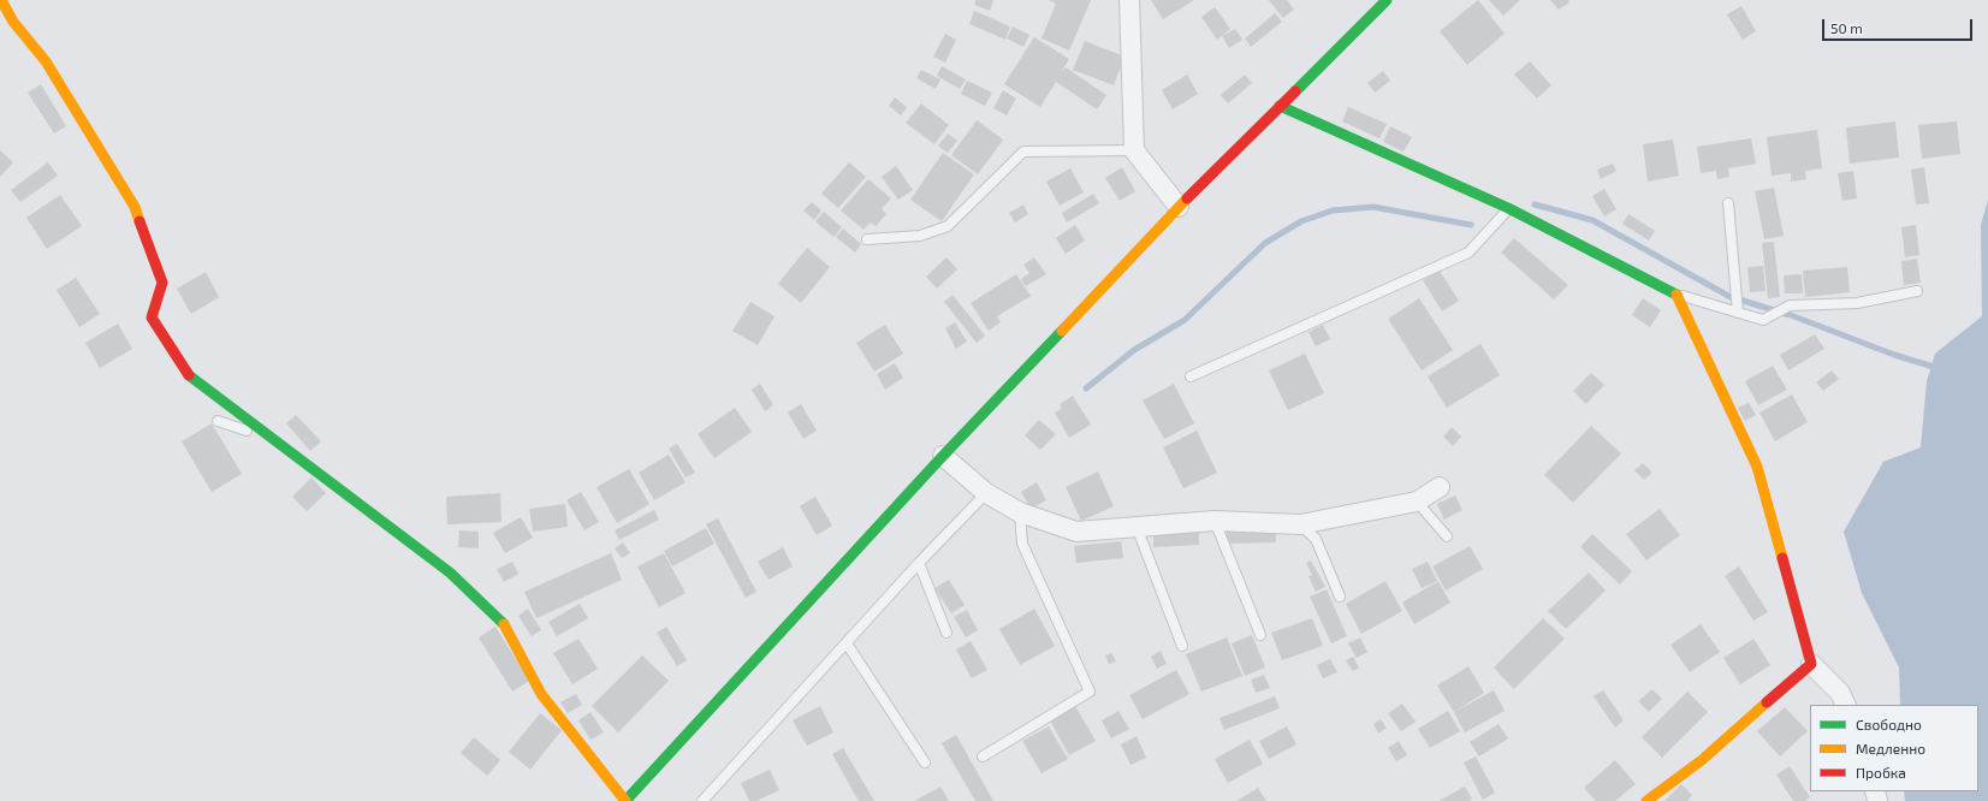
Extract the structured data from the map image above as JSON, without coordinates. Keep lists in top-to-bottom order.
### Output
{
  "legend": ["Свободно", "Медленно", "Пробка"],
  "scale_bar": "50 m"
}
